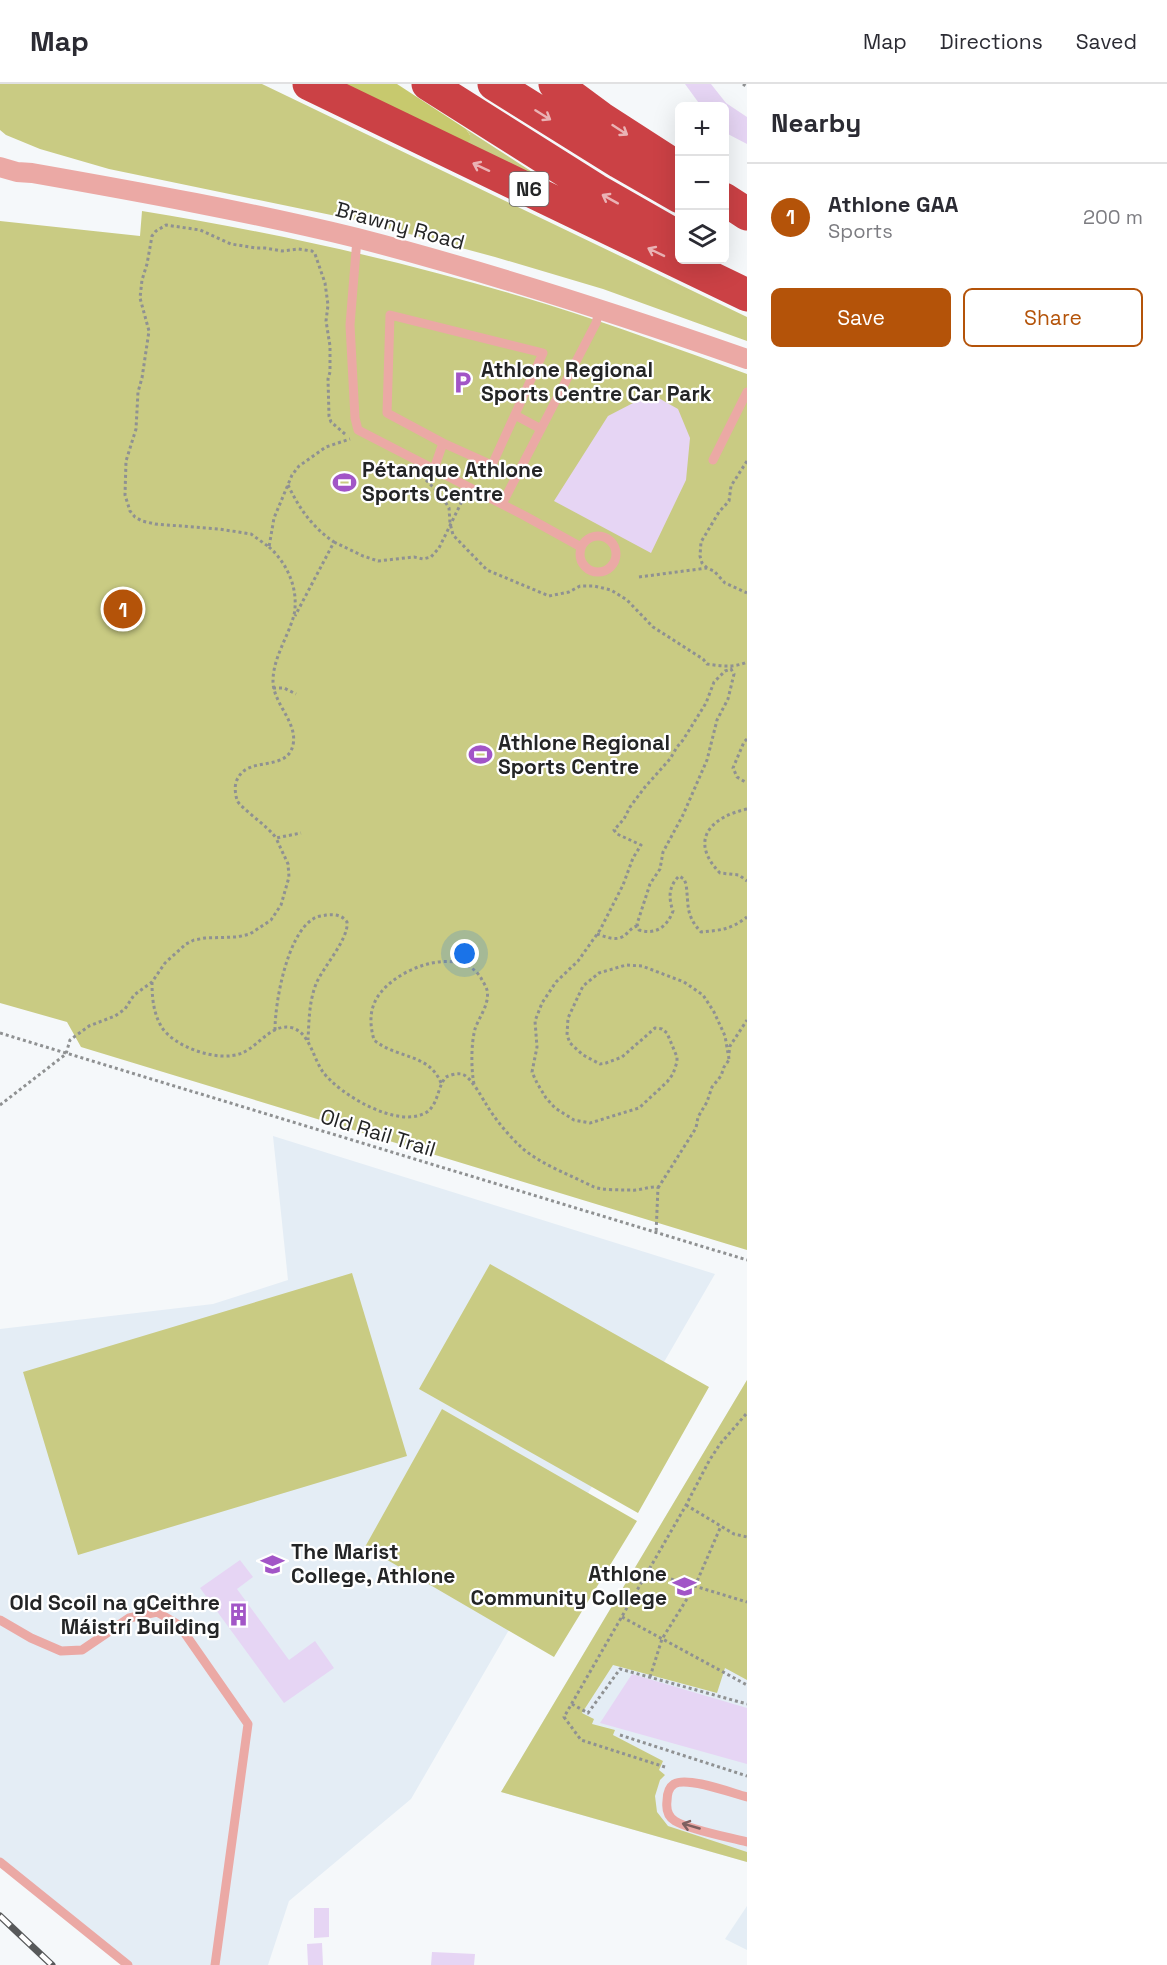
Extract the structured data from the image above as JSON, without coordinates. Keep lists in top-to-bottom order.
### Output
{
  "streets": {
    "highway": ["N6"],
    "street": ["Brawny Road"],
    "path": ["Old Rail Trail"]
  },
  "places": {
    "parking": ["Athlone Regional Sports Centre Car Park"],
    "sports": ["Pétanque Athlone Sports Centre", "Athlone Regional Sports Centre"],
    "school or university": ["The Marist College, Athlone", "Athlone Community College"],
    "building": ["Old Scoil na gCeithre Máistrí Building"]
  },
  "page": {
    "header": "Map",
    "nav": ["Map", "Directions", "Saved"],
    "heading": "Nearby",
    "map_buttons": ["+", "−"],
    "list": [
      {
        "mark": "1",
        "name": "Athlone GAA",
        "note": "Sports",
        "value": "200 m"
      }
    ],
    "buttons": ["Save", "Share"],
    "pins": "1"
  }
}
